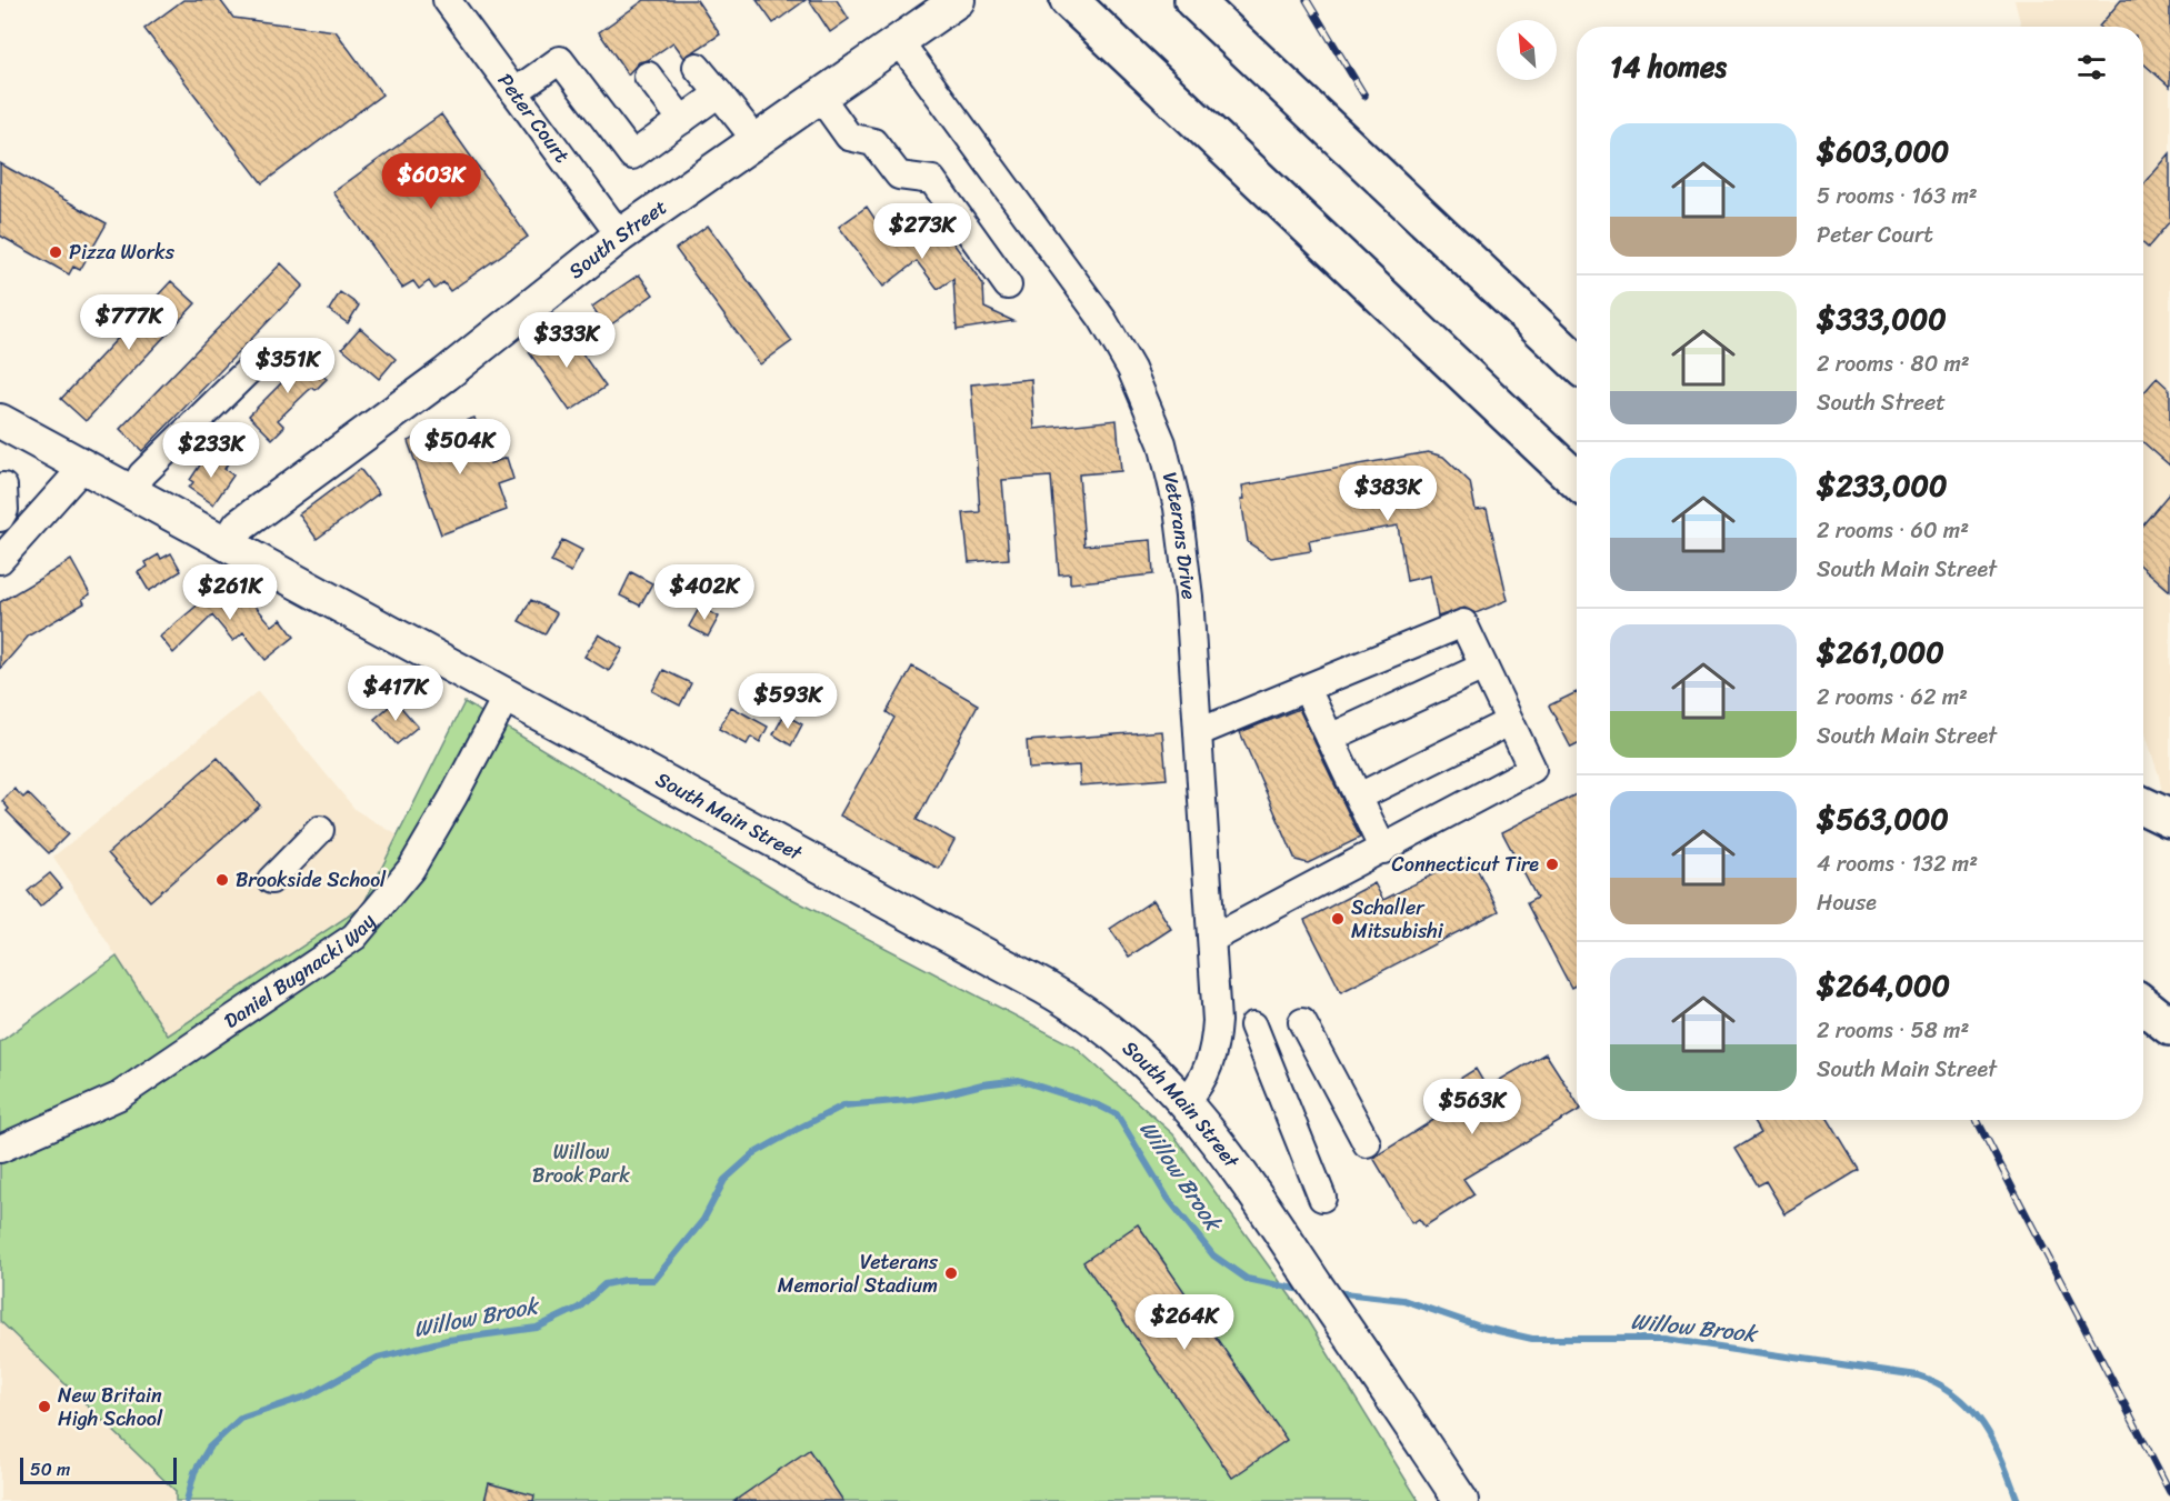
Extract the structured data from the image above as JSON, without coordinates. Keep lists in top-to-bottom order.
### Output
{
  "streets": {
    "main road": ["South Street", "South Main Street"],
    "street": ["Peter Court", "Veterans Drive", "Daniel Bugnacki Way"]
  },
  "crossings": [
    ["Peter Court", "South Street"],
    ["South Street", "Veterans Drive"],
    ["South Street", "South Main Street"],
    ["Veterans Drive", "South Main Street"],
    ["South Main Street", "Daniel Bugnacki Way"]
  ],
  "water": ["Willow Brook"],
  "parks": ["Willow Brook Park"],
  "places": [
    "Pizza Works",
    "Connecticut Tire",
    "Brookside School",
    "Schaller Mitsubishi",
    "Veterans Memorial Stadium",
    "New Britain High School"
  ],
  "scale_bar": "50 m",
  "north": "top left",
  "page": {
    "heading": "14 homes",
    "list": [
      {
        "name": "$603,000",
        "note": "5 rooms · 163 m² · Peter Court"
      },
      {
        "name": "$333,000",
        "note": "2 rooms · 80 m² · South Street"
      },
      {
        "name": "$233,000",
        "note": "2 rooms · 60 m² · South Main Street"
      },
      {
        "name": "$261,000",
        "note": "2 rooms · 62 m² · South Main Street"
      },
      {
        "name": "$563,000",
        "note": "4 rooms · 132 m² · House"
      },
      {
        "name": "$264,000",
        "note": "2 rooms · 58 m² · South Main Street"
      }
    ],
    "price": [
      "$603K",
      "$273K",
      "$777K",
      "$333K",
      "$351K",
      "$504K",
      "$233K",
      "$383K",
      "$261K",
      "$402K",
      "$417K",
      "$593K",
      "$563K",
      "$264K"
    ],
    "scale": "50 m"
  }
}
